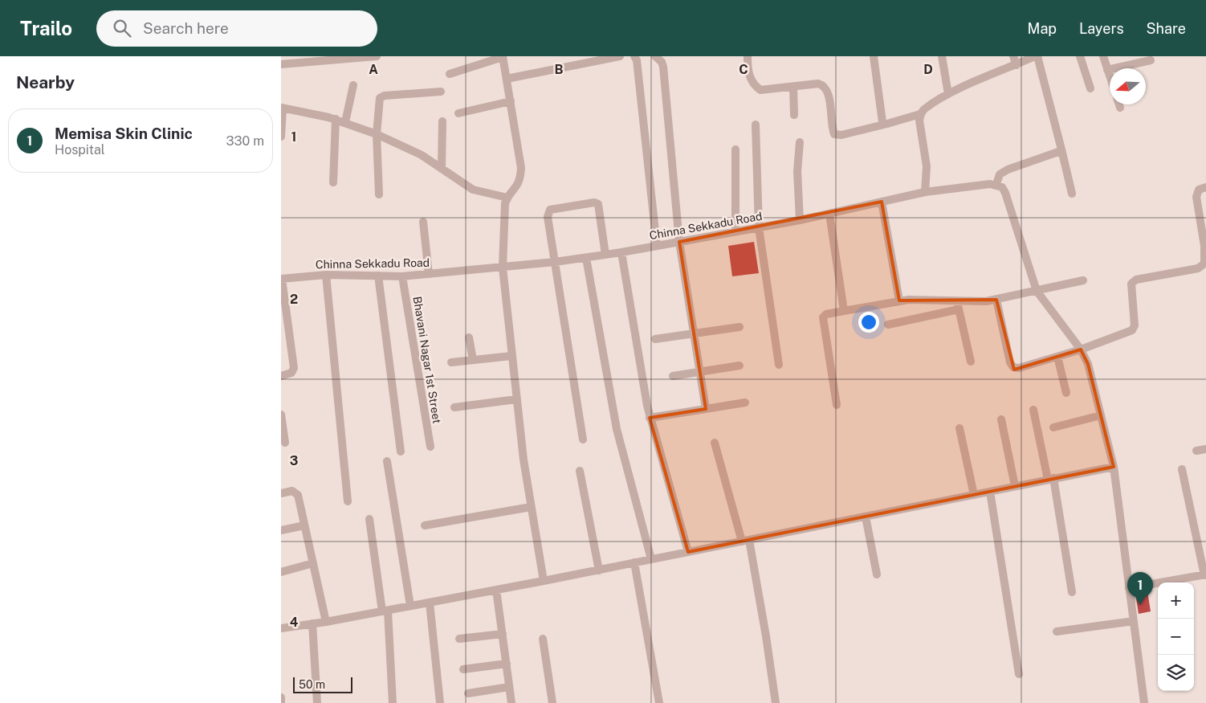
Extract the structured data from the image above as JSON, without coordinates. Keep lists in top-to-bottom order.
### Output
{
  "streets": {
    "street": ["Chinna Sekkadu Road", "Bhavani Nagar 1st Street"]
  },
  "crossings": [
    ["Chinna Sekkadu Road", "Bhavani Nagar 1st Street"]
  ],
  "scale_bar": "50 m",
  "north": "left",
  "page": {
    "header": "Trailo",
    "search": "Search here",
    "nav": ["Map", "Layers", "Share"],
    "heading": "Nearby",
    "list": [
      {
        "mark": "1",
        "name": "Memisa Skin Clinic",
        "note": "Hospital",
        "value": "330 m"
      }
    ],
    "pins": "1",
    "map_buttons": ["+", "−"],
    "scale": "50 m"
  },
  "grid": {
    "columns": [
      "A",
      "B",
      "C",
      "D"
    ],
    "rows": [
      "1",
      "2",
      "3",
      "4"
    ]
  }
}
